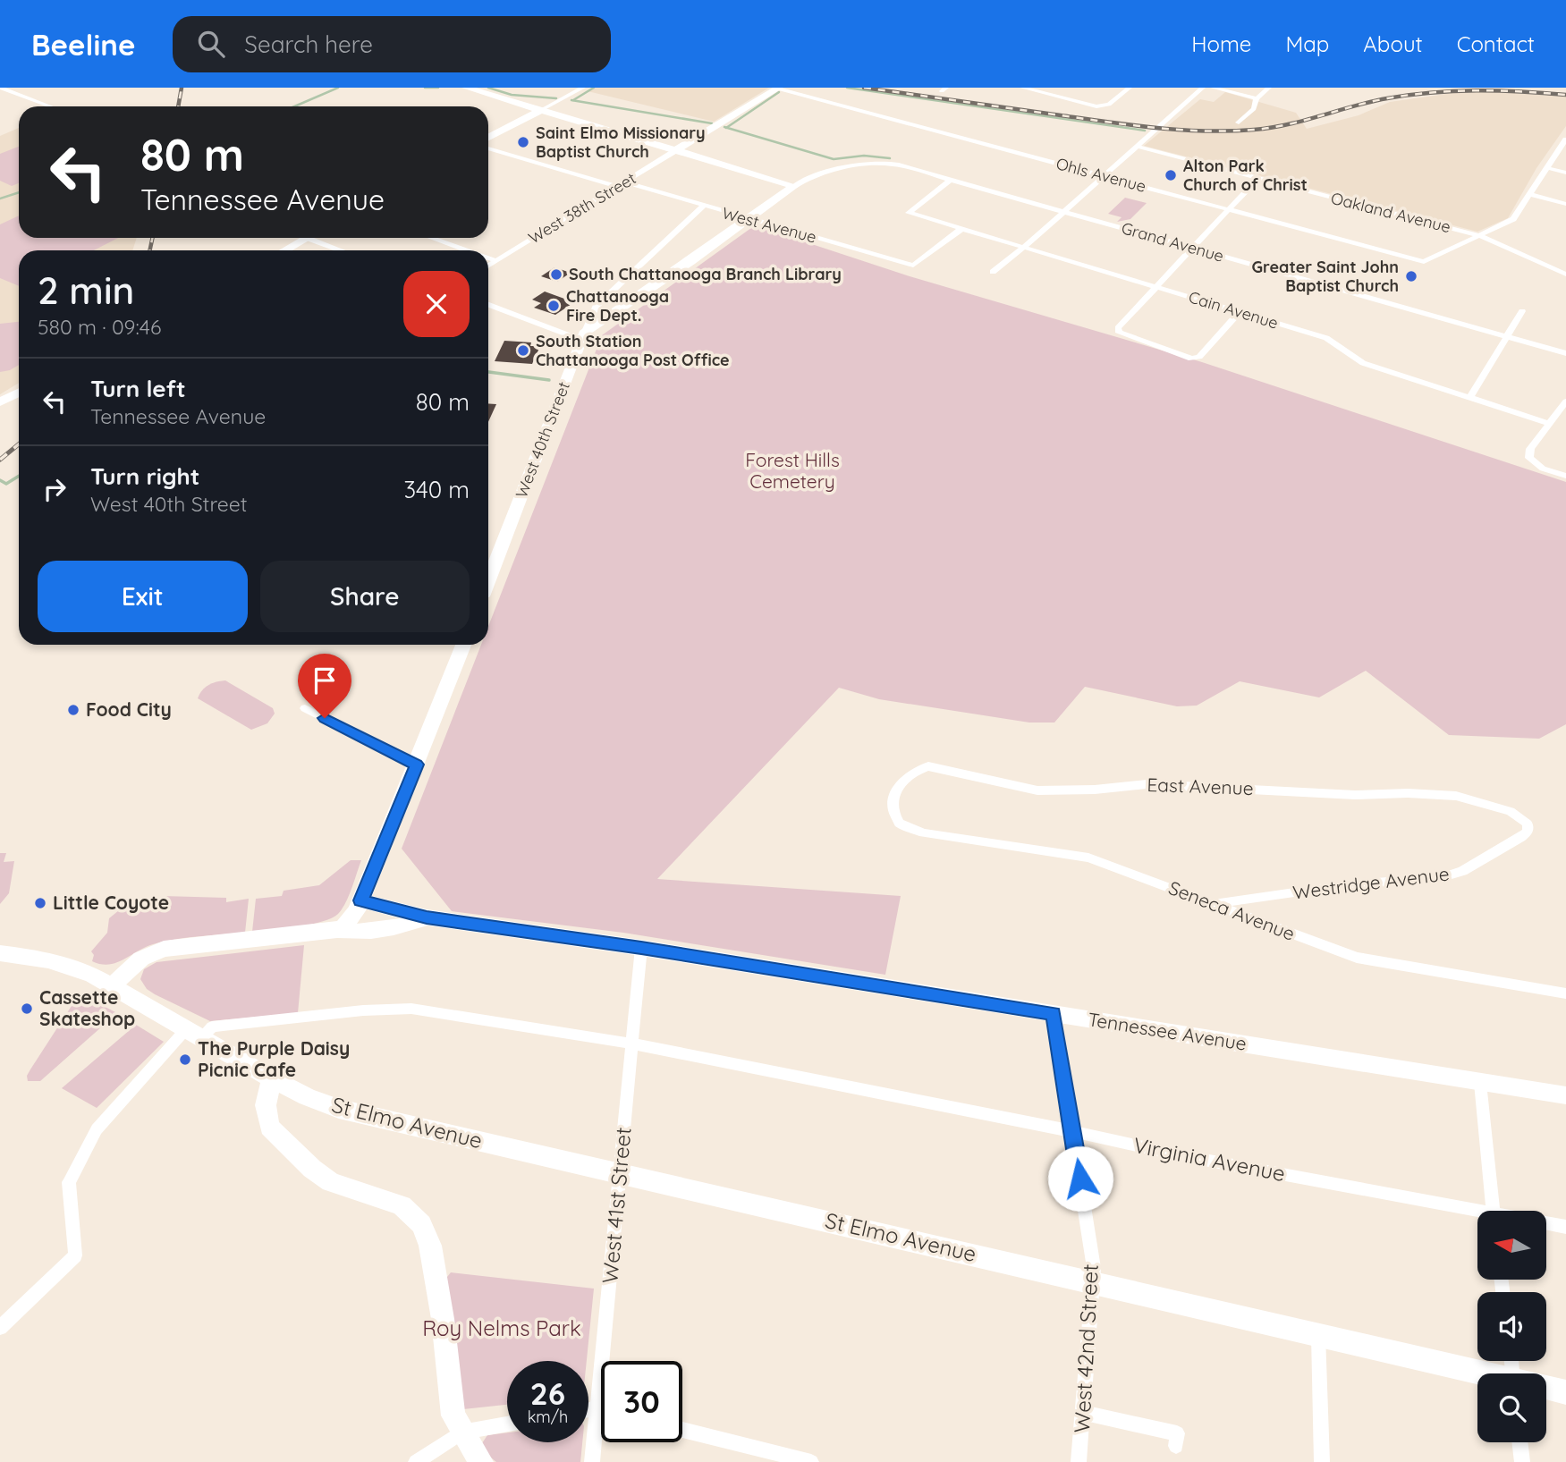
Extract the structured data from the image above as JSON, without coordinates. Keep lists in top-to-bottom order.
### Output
{
  "streets": {
    "main road": [
      "West 38th Street",
      "West 40th Street",
      "Tennessee Avenue",
      "St Elmo Avenue"
    ],
    "street": [
      "Ohls Avenue",
      "Oakland Avenue",
      "West Avenue",
      "Grand Avenue",
      "Cain Avenue",
      "East Avenue",
      "Westridge Avenue",
      "Seneca Avenue",
      "Virginia Avenue",
      "West 41st Street",
      "West 42nd Street"
    ]
  },
  "crossings": [
    ["Ohls Avenue", "West 38th Street"],
    ["Ohls Avenue", "Oakland Avenue"],
    ["West 38th Street", "West Avenue"],
    ["West Avenue", "Cain Avenue"],
    ["East Avenue", "Westridge Avenue"],
    ["East Avenue", "Seneca Avenue"],
    ["Westridge Avenue", "Seneca Avenue"],
    ["Tennessee Avenue", "West 41st Street"],
    ["Tennessee Avenue", "West 42nd Street"],
    ["St Elmo Avenue", "West 41st Street"],
    ["St Elmo Avenue", "West 42nd Street"],
    ["Virginia Avenue", "West 41st Street"],
    ["Virginia Avenue", "West 42nd Street"]
  ],
  "parks": ["Forest Hills Cemetery", "Roy Nelms Park"],
  "places": [
    "Saint Elmo Missionary Baptist Church",
    "Alton Park Church of Christ",
    "South Chattanooga Branch Library",
    "Greater Saint John Baptist Church",
    "Chattanooga Fire Dept.",
    "South Station Chattanooga Post Office",
    "Food City",
    "Little Coyote",
    "Cassette Skateshop",
    "The Purple Daisy Picnic Cafe"
  ],
  "north": "left",
  "page": {
    "header": "Beeline",
    "search": "Search here",
    "nav": [
      "Home",
      "Map",
      "About",
      "Contact"
    ],
    "turn": ["80 m", "Tennessee Avenue"],
    "heading": ["2 min", "580 m · 09:46"],
    "list": [
      {
        "name": "Turn left",
        "note": "Tennessee Avenue",
        "value": "80 m"
      },
      {
        "name": "Turn right",
        "note": "West 40th Street",
        "value": "340 m"
      }
    ],
    "buttons": ["Exit", "Share"],
    "speed": "26 km/h",
    "limit": "30"
  }
}
